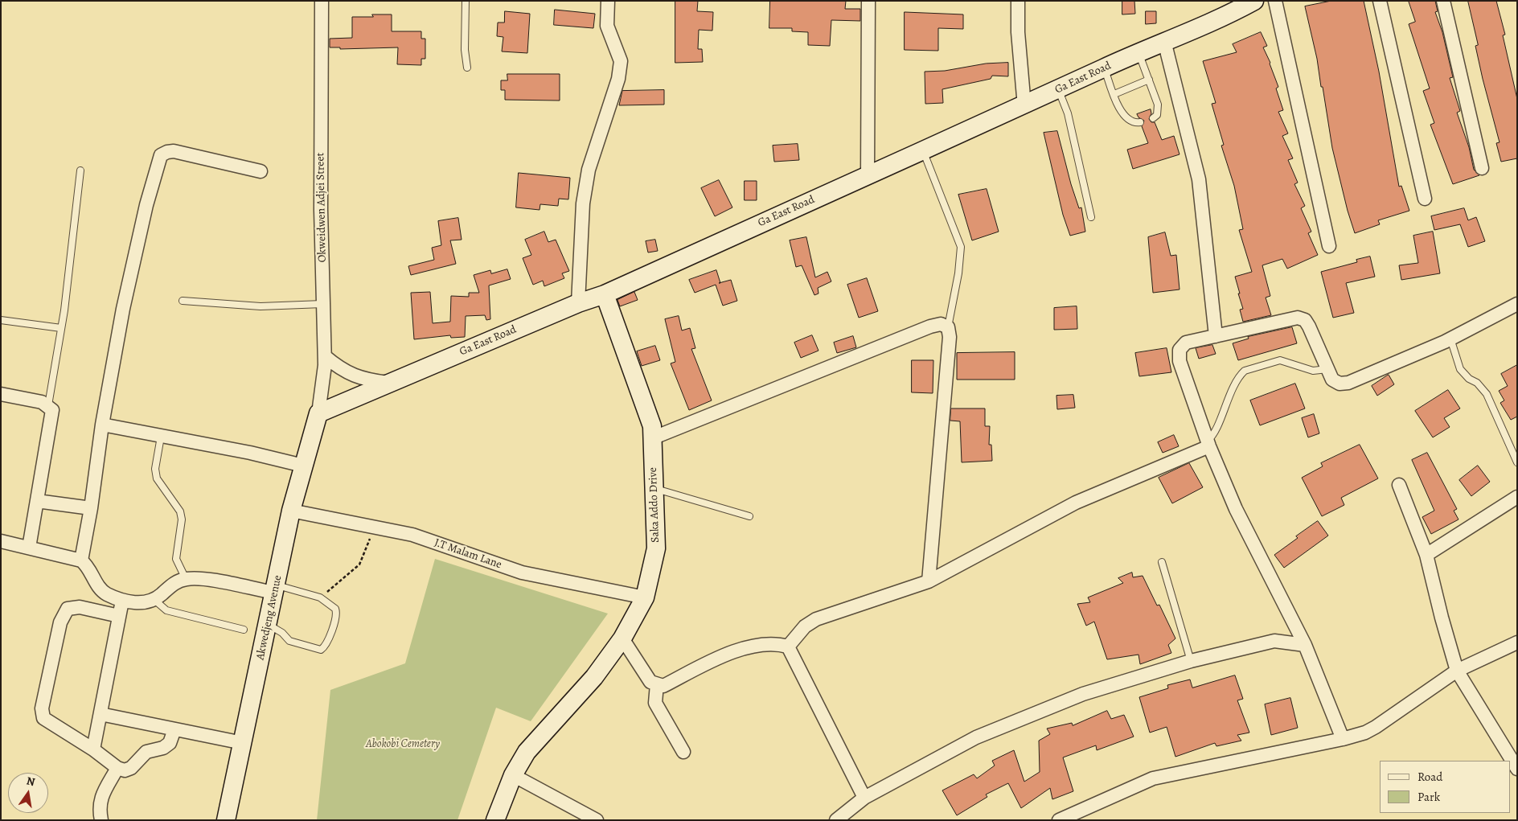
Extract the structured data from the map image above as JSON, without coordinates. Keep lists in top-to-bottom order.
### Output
{
  "streets": {
    "street": [
      "Ga East Road",
      "Okweidwen Adjei Street",
      "Saka Addo Drive",
      "J.T Malam Lane",
      "Akwedjeng Avenue"
    ]
  },
  "crossings": [
    ["Ga East Road", "Okweidwen Adjei Street"],
    ["Ga East Road", "Saka Addo Drive"],
    ["Ga East Road", "Akwedjeng Avenue"],
    ["Okweidwen Adjei Street", "Akwedjeng Avenue"],
    ["Saka Addo Drive", "J.T Malam Lane"],
    ["J.T Malam Lane", "Akwedjeng Avenue"]
  ],
  "parks": ["Abokobi Cemetery"],
  "legend": ["Road", "Park"],
  "north": "top"
}
